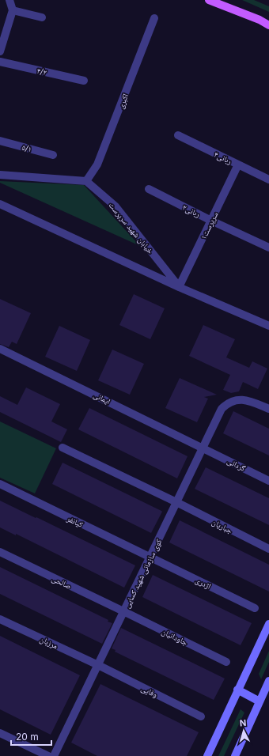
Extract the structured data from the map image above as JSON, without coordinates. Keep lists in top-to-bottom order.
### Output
{
  "streets": {
    "street": [
      "۴/۲",
      "اکبری",
      "۵/۱",
      "ربانی۴",
      "ربانی۲",
      "سرپرست۱",
      "خیابان شهید سرپرست",
      "ایمانی",
      "گردانی",
      "کیانفر",
      "جباریان",
      "کوی سازمانی شهید کسایی",
      "صالحی",
      "اژدری",
      "جاودانیان",
      "مرزبان",
      "وفایی"
    ]
  },
  "crossings": [
    ["اکبری", "خیابان شهید سرپرست"],
    ["ربانی۴", "سرپرست۱"],
    ["ربانی۲", "سرپرست۱"],
    ["سرپرست۱", "خیابان شهید سرپرست"],
    ["ایمانی", "گردانی"],
    ["ایمانی", "کوی سازمانی شهید کسایی"],
    ["گردانی", "کوی سازمانی شهید کسایی"],
    ["کیانفر", "کوی سازمانی شهید کسایی"],
    ["کیانفر", "اژدری"],
    ["جباریان", "کوی سازمانی شهید کسایی"],
    ["کوی سازمانی شهید کسایی", "صالحی"],
    ["کوی سازمانی شهید کسایی", "اژدری"],
    ["کوی سازمانی شهید کسایی", "جاودانیان"],
    ["کوی سازمانی شهید کسایی", "مرزبان"],
    ["کوی سازمانی شهید کسایی", "وفایی"],
    ["صالحی", "جاودانیان"],
    ["مرزبان", "وفایی"]
  ],
  "scale_bar": "20 m",
  "north": "top"
}
